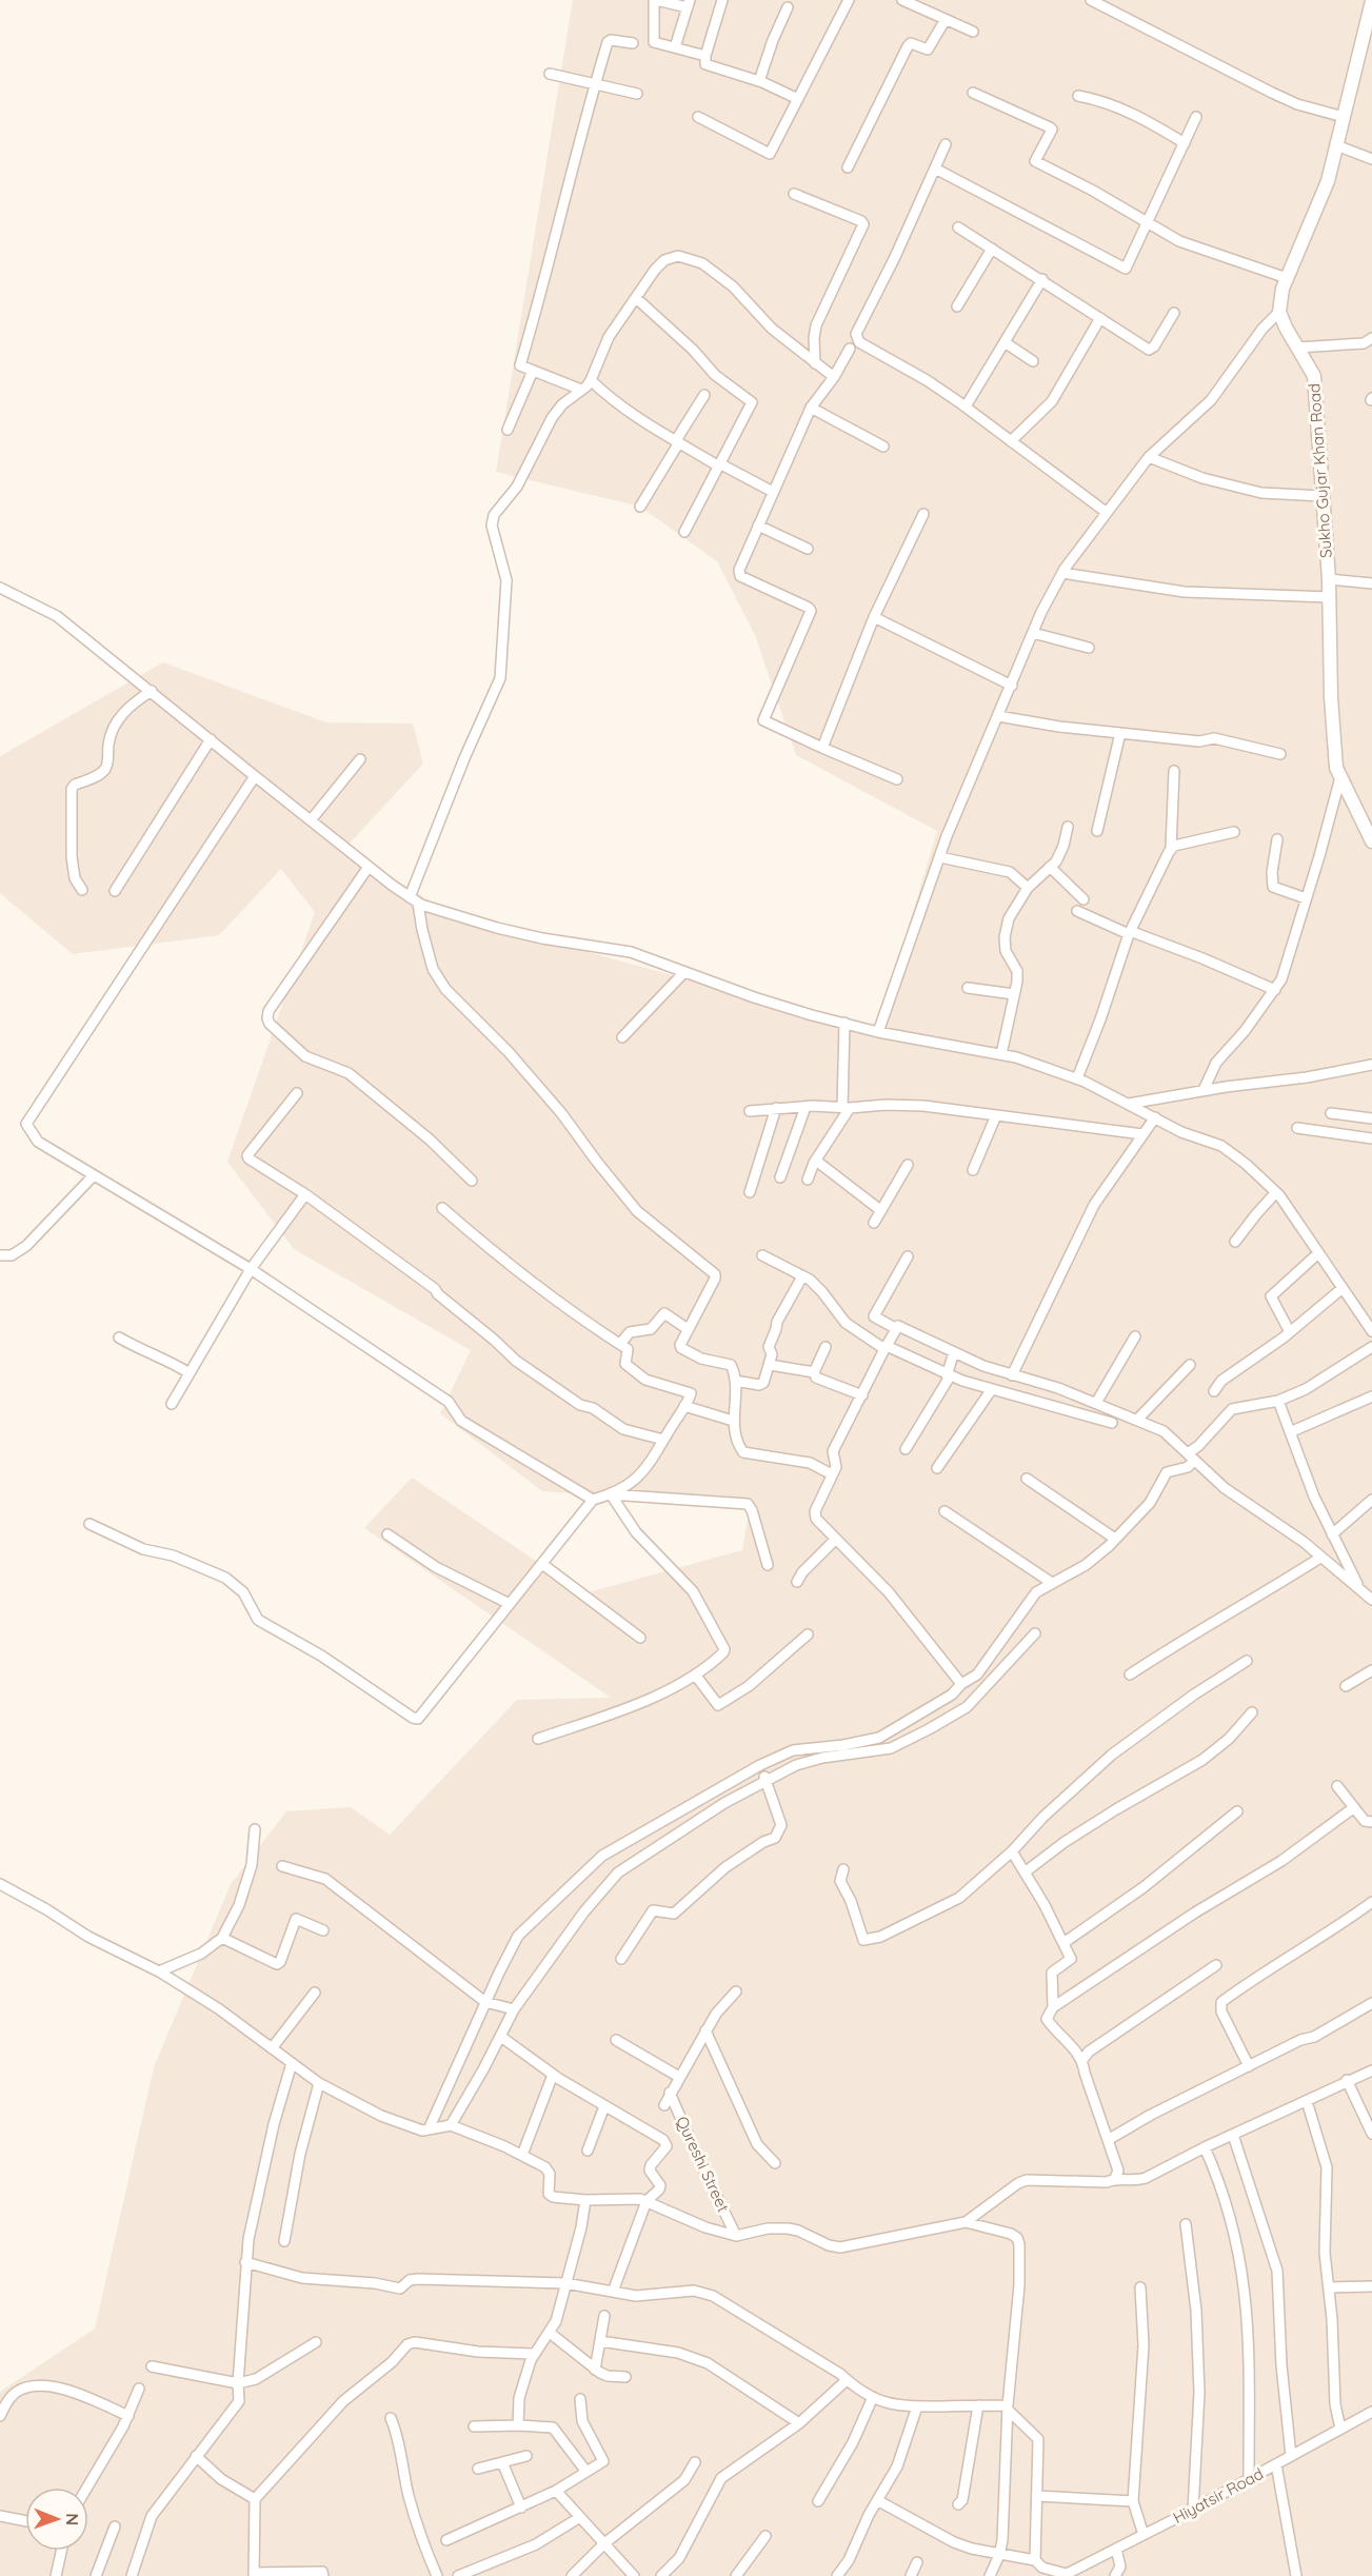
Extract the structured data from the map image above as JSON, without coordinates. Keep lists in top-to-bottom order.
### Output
{
  "streets": {
    "main road": ["Sukho Gujar Khan Road"],
    "street": ["Qureshi Street", "Hiyatsir Road"]
  },
  "north": "right"
}
